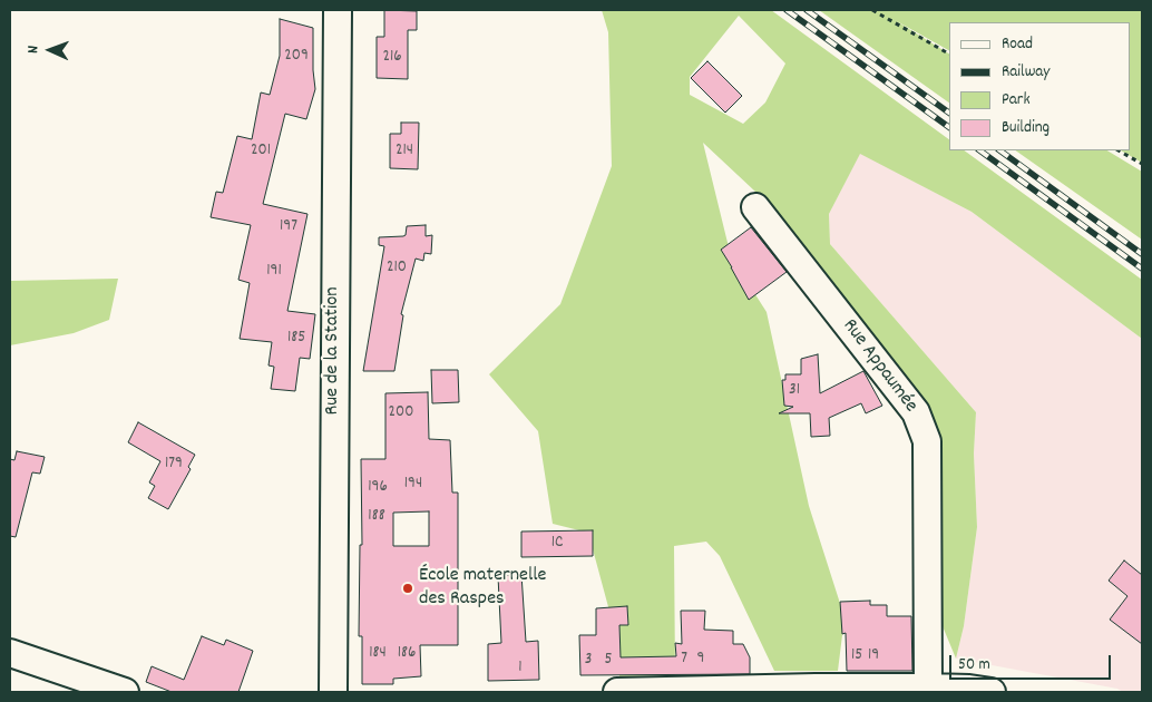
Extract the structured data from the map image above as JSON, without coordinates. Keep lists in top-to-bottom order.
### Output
{
  "streets": {
    "street": ["Rue de la Station", "Rue Appaumée"]
  },
  "places": ["École maternelle des Raspes"],
  "house_numbers": [
    "209",
    "216",
    "201",
    "214",
    "197",
    "210",
    "191",
    "185",
    "31",
    "200",
    "179",
    "194",
    "196",
    "188",
    "1C",
    "184",
    "186",
    "15",
    "19",
    "7",
    "9",
    "3",
    "5",
    "1"
  ],
  "legend": [
    "Road",
    "Railway",
    "Park",
    "Building"
  ],
  "scale_bar": "50 m",
  "north": "left"
}
